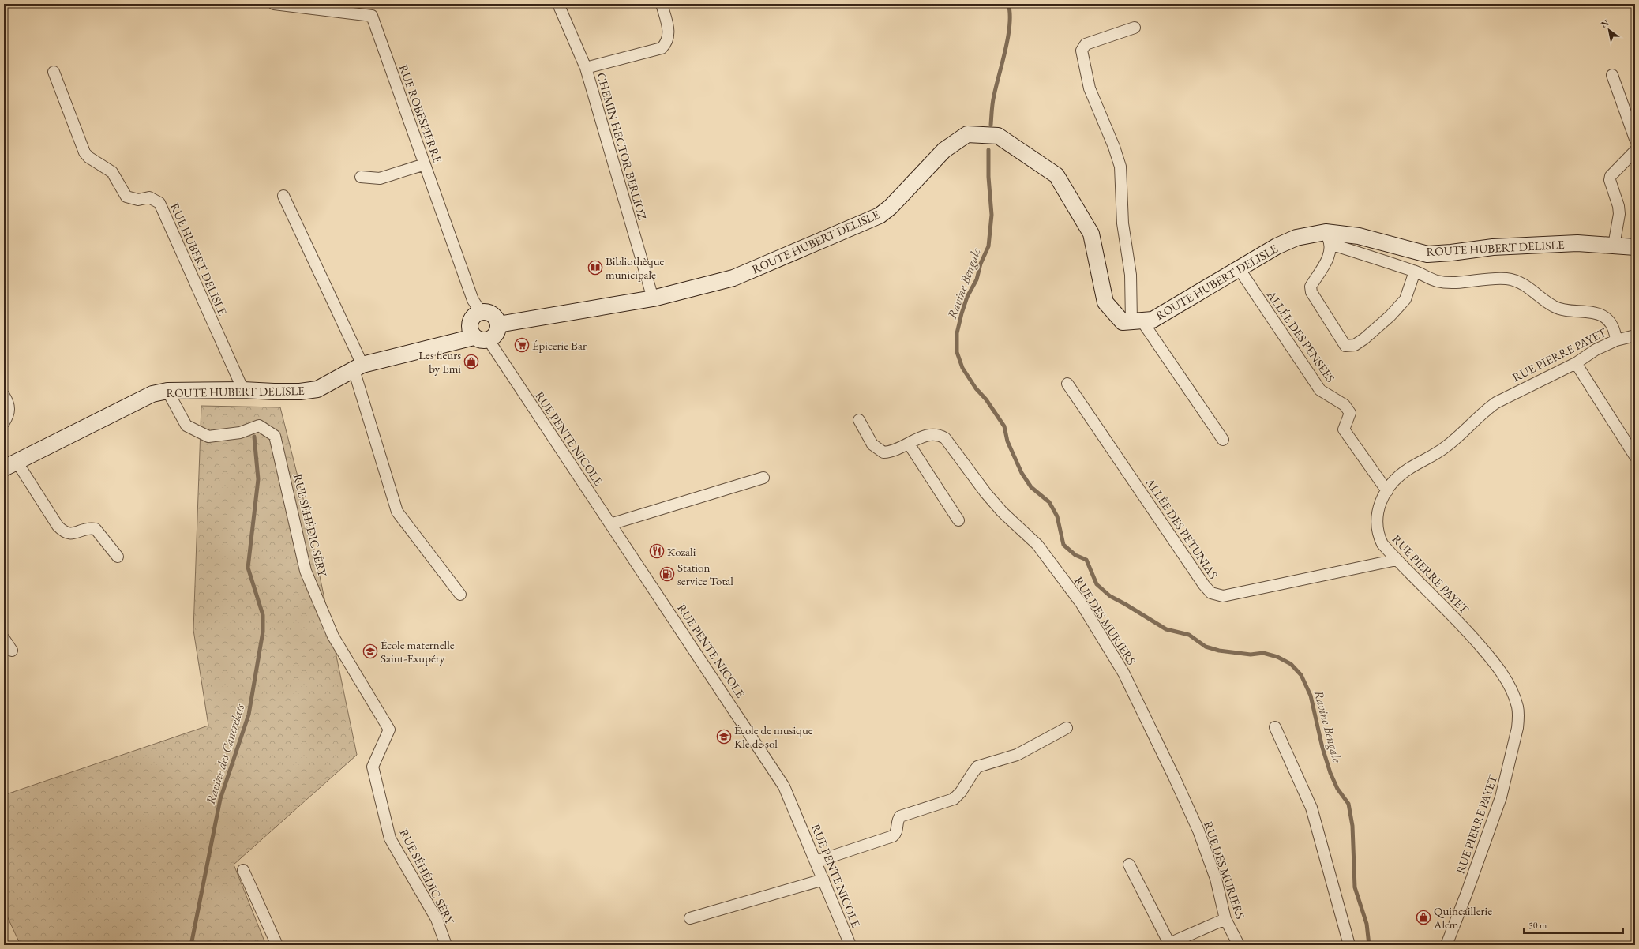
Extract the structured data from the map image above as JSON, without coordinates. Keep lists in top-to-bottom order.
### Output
{
  "streets": {
    "main road": ["ROUTE HUBERT DELISLE"],
    "street": [
      "RUE ROBESPIERRE",
      "CHEMIN HECTOR BERLIOZ",
      "RUE HUBERT DELISLE",
      "ALLÉE DES PENSÉES",
      "RUE PIERRE PAYET",
      "RUE PENTE NICOLE",
      "RUE SÉHÉDIC SÉRY",
      "ALLÉE DES PETUNIAS",
      "RUE DES MURIERS"
    ]
  },
  "crossings": [
    ["RUE ROBESPIERRE", "ROUTE HUBERT DELISLE"],
    ["RUE ROBESPIERRE", "RUE PENTE NICOLE"],
    ["CHEMIN HECTOR BERLIOZ", "ROUTE HUBERT DELISLE"],
    ["ROUTE HUBERT DELISLE", "RUE HUBERT DELISLE"],
    ["ROUTE HUBERT DELISLE", "ALLÉE DES PENSÉES"],
    ["ROUTE HUBERT DELISLE", "RUE PENTE NICOLE"],
    ["ROUTE HUBERT DELISLE", "RUE SÉHÉDIC SÉRY"],
    ["ALLÉE DES PENSÉES", "RUE PIERRE PAYET"],
    ["RUE PIERRE PAYET", "ALLÉE DES PETUNIAS"]
  ],
  "water": ["Ravine Bengale", "Ravine des Cancrelats"],
  "places": {
    "library": ["Bibliothèque municipale"],
    "supermarket": ["Épicerie Bar"],
    "shop": ["Les fleurs by Emi", "Quincaillerie Alem"],
    "restaurant": ["Kozali"],
    "fuel station": ["Station service Total"],
    "school or university": ["École maternelle Saint-Exupéry", "École de musique Klé de sol"]
  },
  "scale_bar": "50 m",
  "north": "top left"
}
